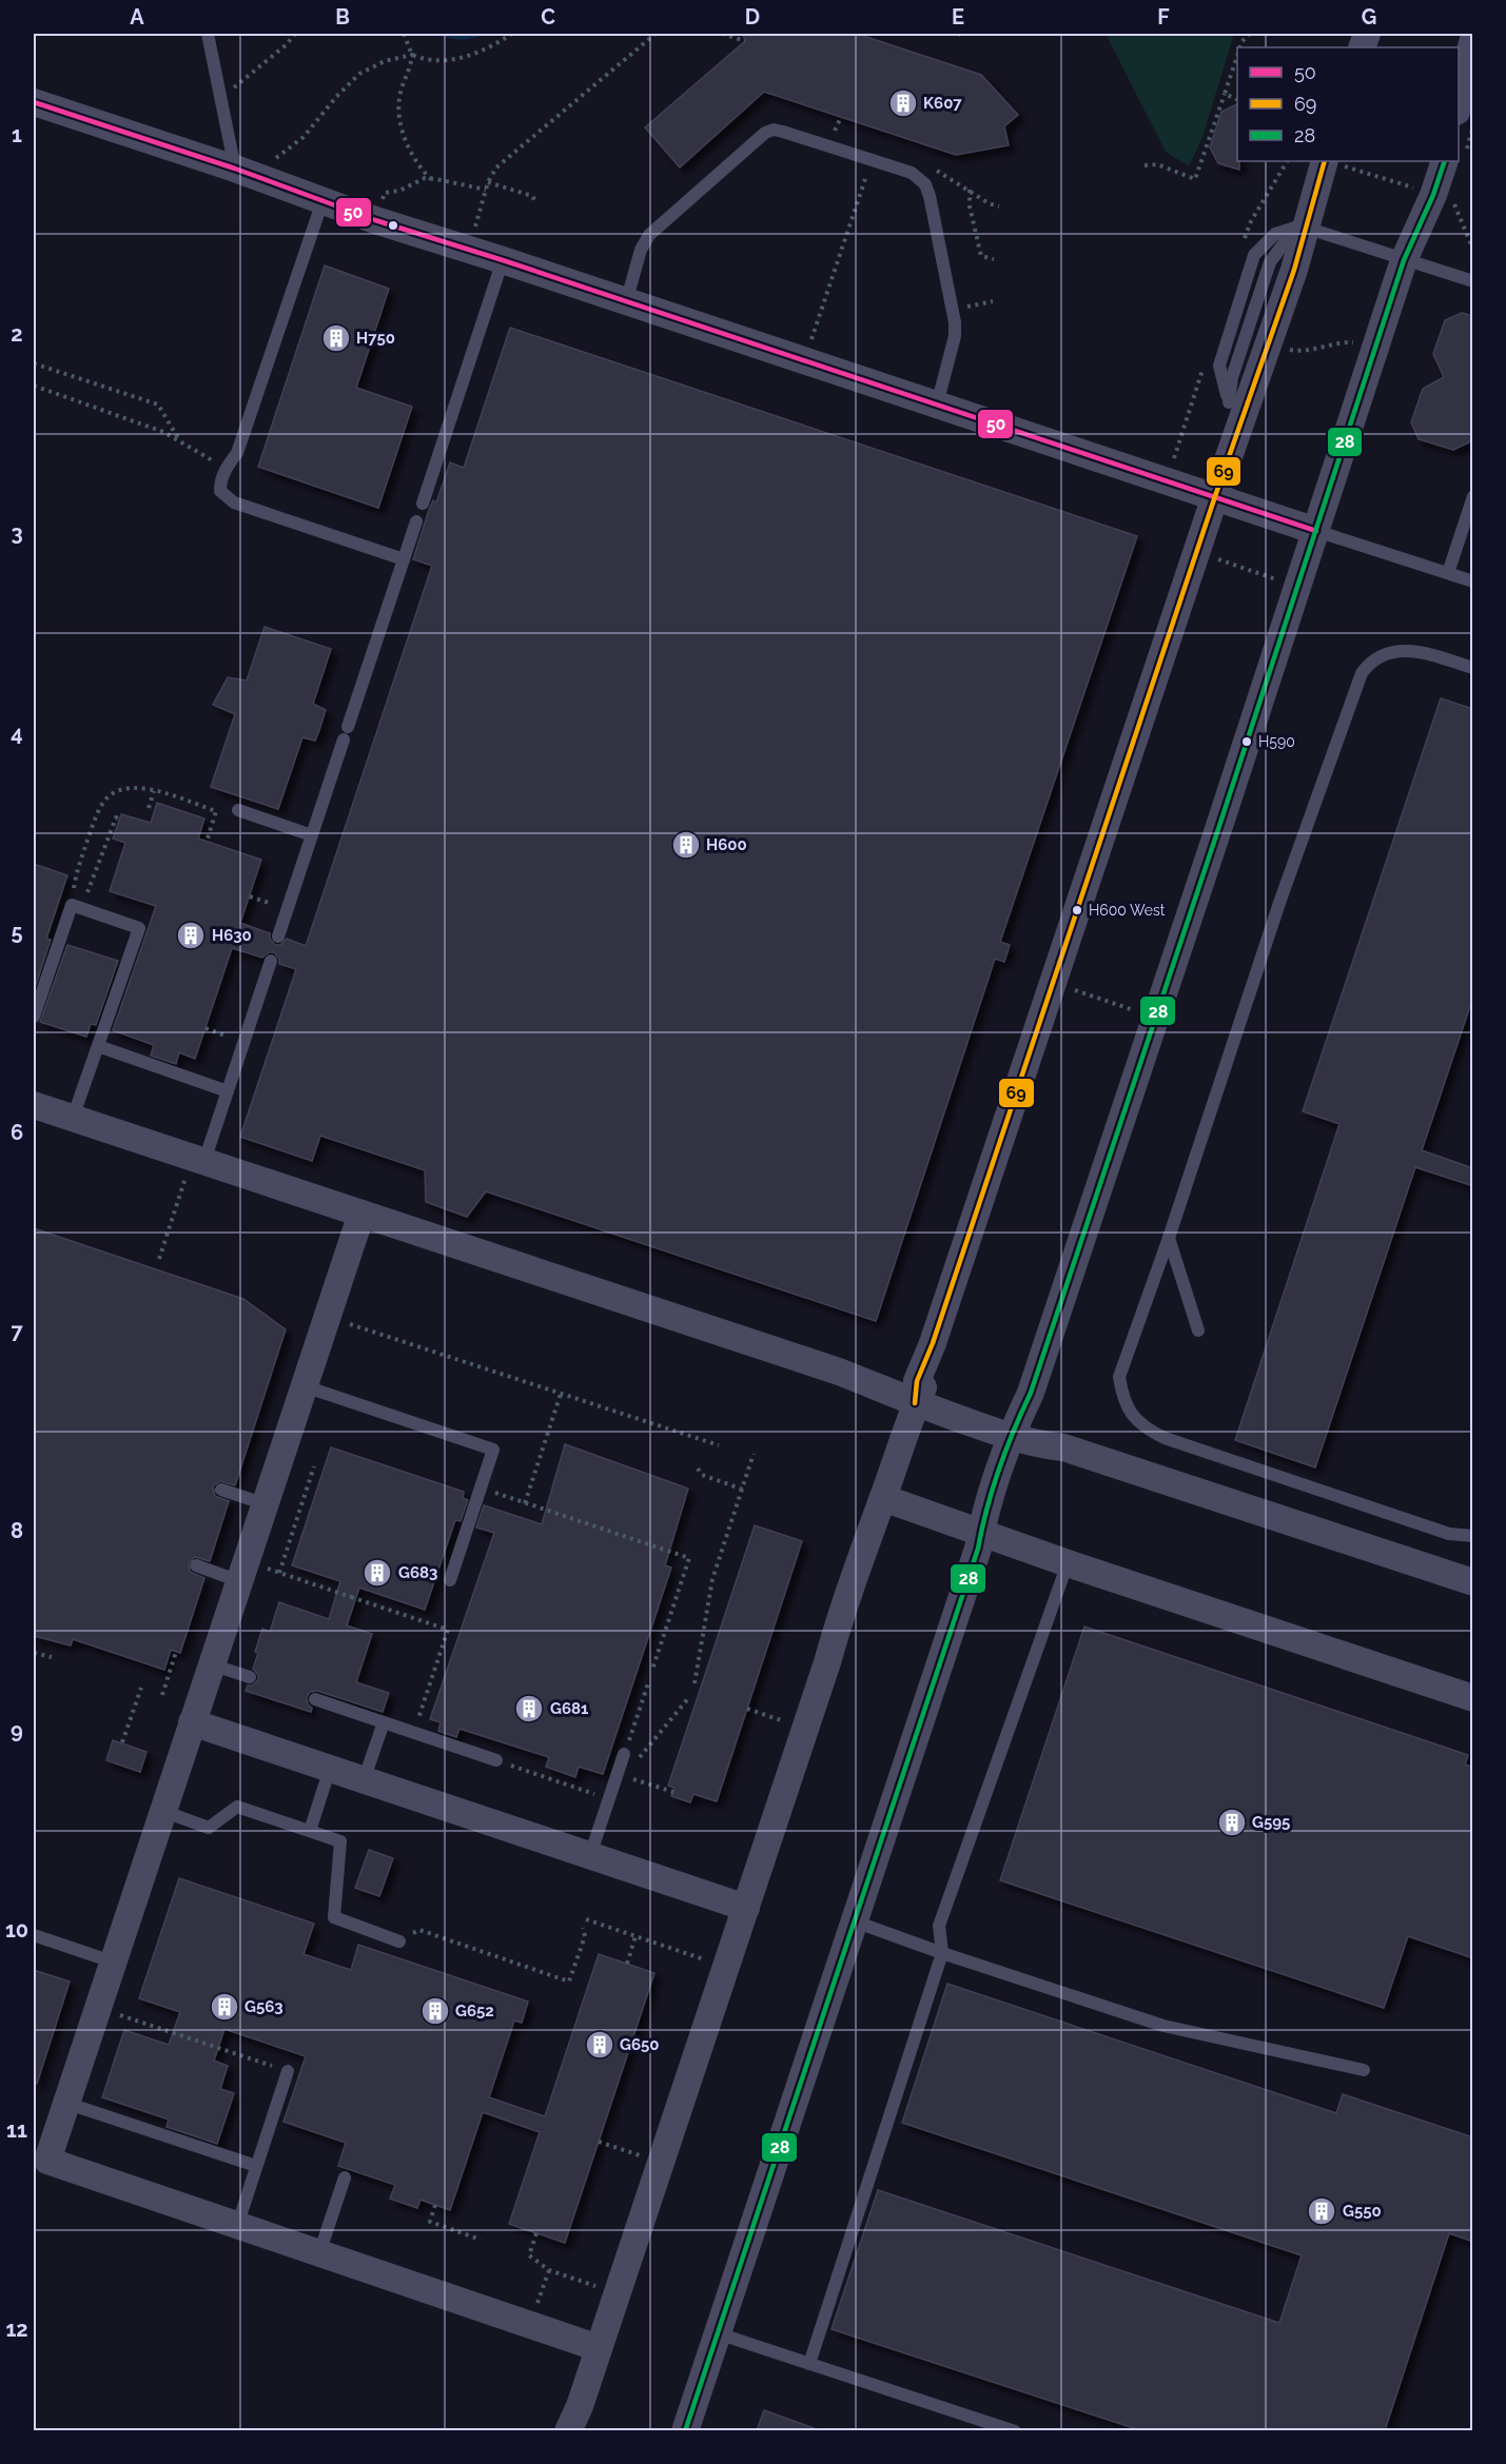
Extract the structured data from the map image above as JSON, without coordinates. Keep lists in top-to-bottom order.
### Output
{
  "places": {
    "building": [
      "K607",
      "H750",
      "H600",
      "H630",
      "G683",
      "G681",
      "G595",
      "G563",
      "G652",
      "G650",
      "G550"
    ],
    "other": ["H590", "H600 West"]
  },
  "lines": ["transit line 50", "transit line 69", "transit line 28"],
  "legend": ["50", "69", "28"],
  "grid": {
    "columns": [
      "A",
      "B",
      "C",
      "D",
      "E",
      "F",
      "G"
    ],
    "rows": [
      "1",
      "2",
      "3",
      "4",
      "5",
      "6",
      "7",
      "8",
      "9",
      "10",
      "11",
      "12"
    ]
  }
}
